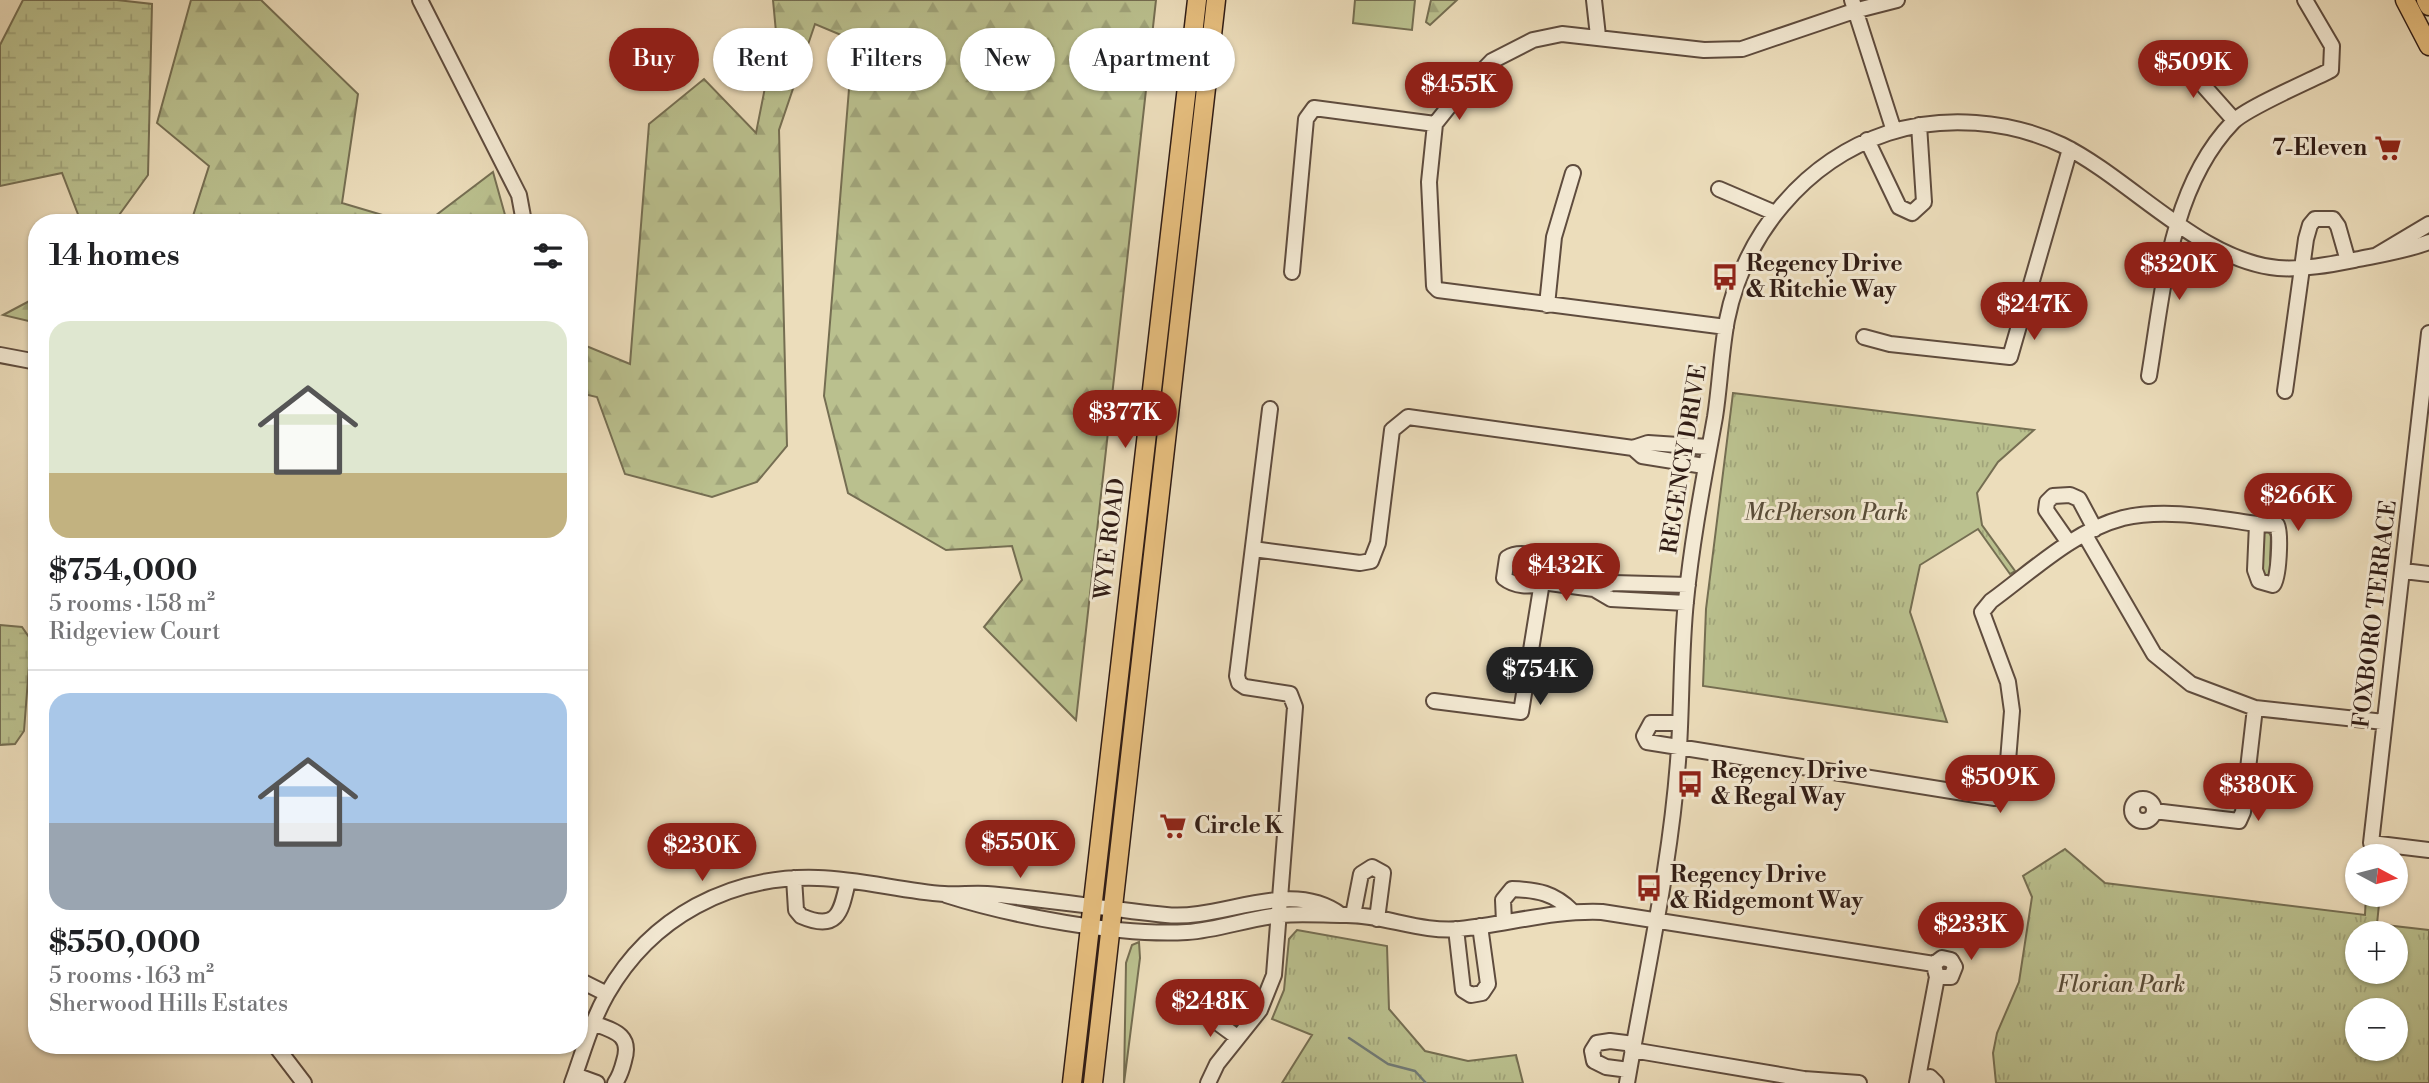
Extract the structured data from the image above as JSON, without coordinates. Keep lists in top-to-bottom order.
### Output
{
  "streets": {
    "main road": ["WYE ROAD"],
    "street": ["REGENCY DRIVE", "FOXBORO TERRACE"]
  },
  "parks": ["McPherson Park", "Florian Park"],
  "places": {
    "supermarket": ["7-Eleven", "Circle K"],
    "bus stop": ["Regency Drive & Ritchie Way", "Regency Drive & Regal Way", "Regency Drive & Ridgemont Way"]
  },
  "north": "right",
  "page": {
    "chip": [
      "Buy",
      "Rent",
      "Filters",
      "New",
      "Apartment"
    ],
    "price": [
      "$509K",
      "$455K",
      "$320K",
      "$247K",
      "$377K",
      "$266K",
      "$432K",
      "$754K",
      "$509K",
      "$380K",
      "$550K",
      "$230K",
      "$233K",
      "$248K"
    ],
    "heading": "14 homes",
    "list": [
      {
        "name": "$754,000",
        "note": "5 rooms · 158 m² · Ridgeview Court"
      },
      {
        "name": "$550,000",
        "note": "5 rooms · 163 m² · Sherwood Hills Estates"
      }
    ],
    "map_buttons": ["+", "−"]
  }
}
